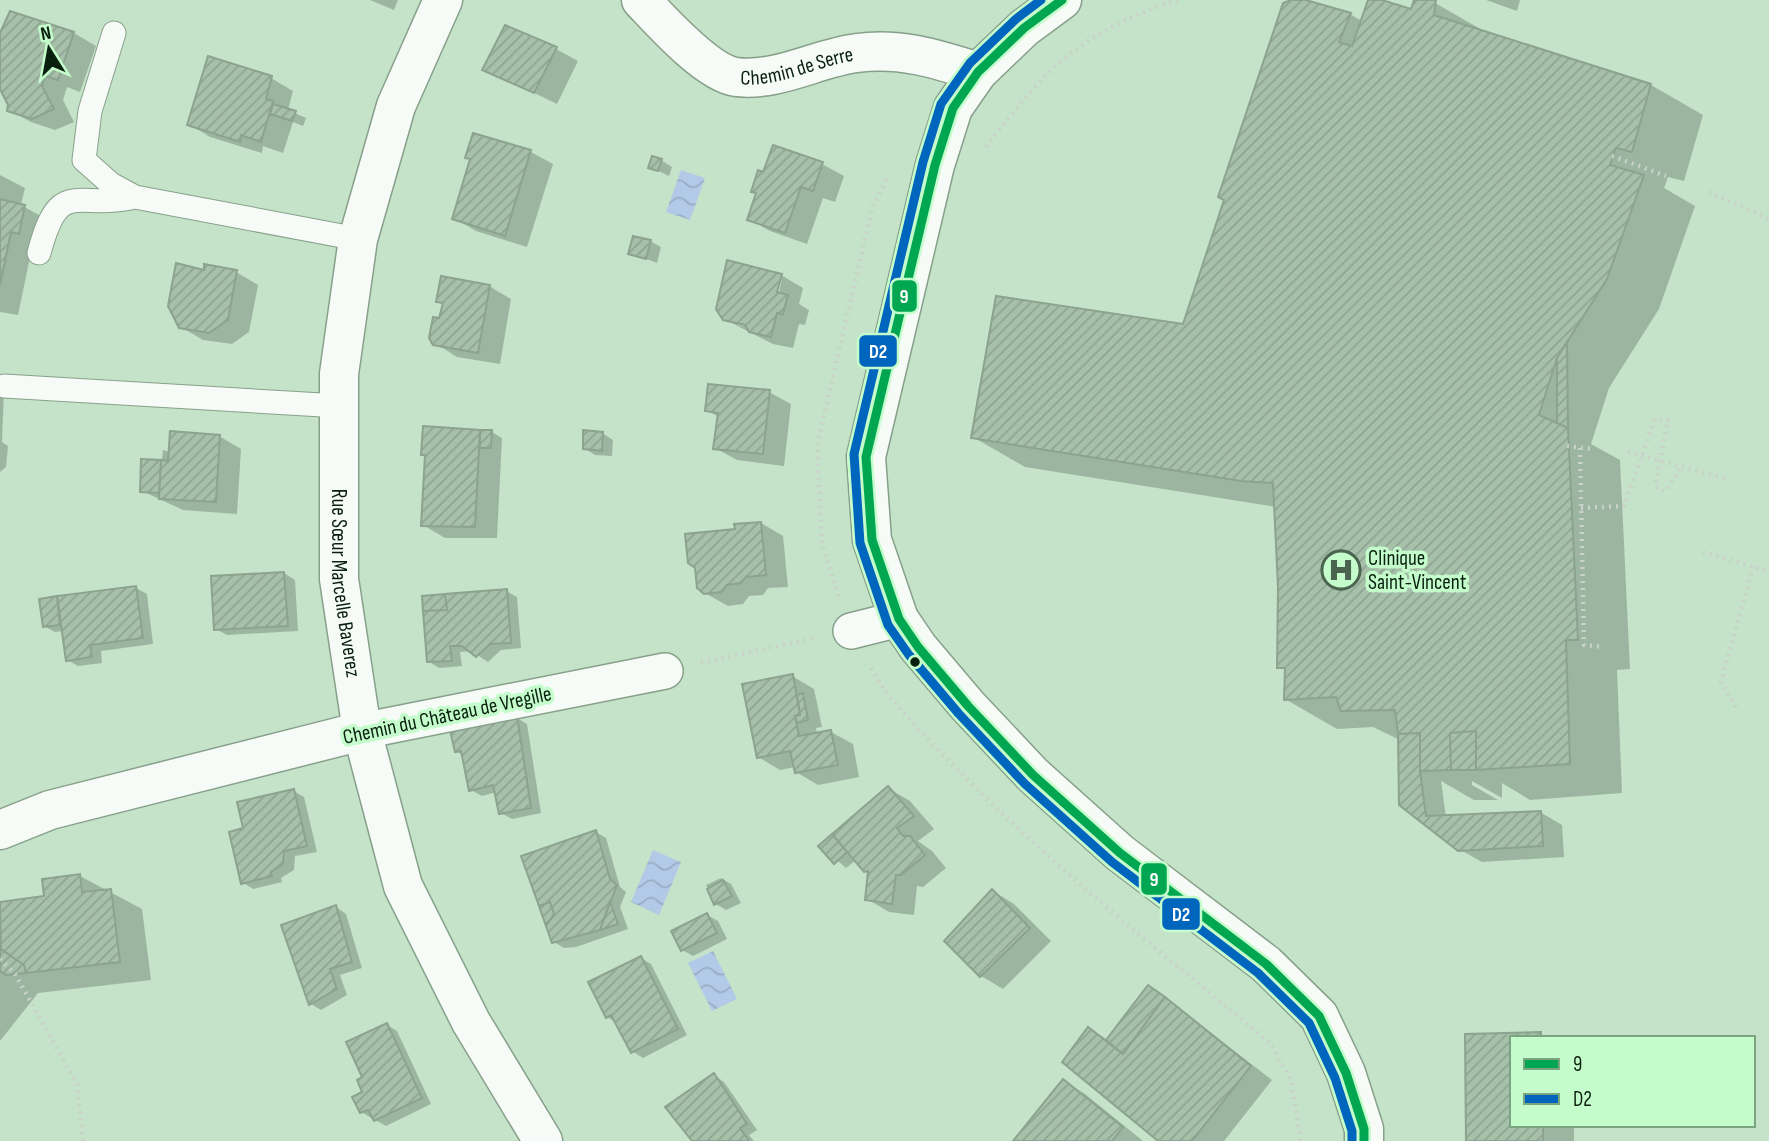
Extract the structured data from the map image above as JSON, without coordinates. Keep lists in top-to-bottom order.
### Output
{
  "streets": {
    "street": ["Chemin de Serre", "Rue Sœur Marcelle Baverez", "Chemin du Château de Vregille"]
  },
  "crossings": [
    ["Rue Sœur Marcelle Baverez", "Chemin du Château de Vregille"]
  ],
  "places": {
    "hospital": ["Clinique Saint-Vincent"]
  },
  "lines": ["transit line 9", "transit line D2"],
  "legend": ["9", "D2"],
  "north": "top"
}
